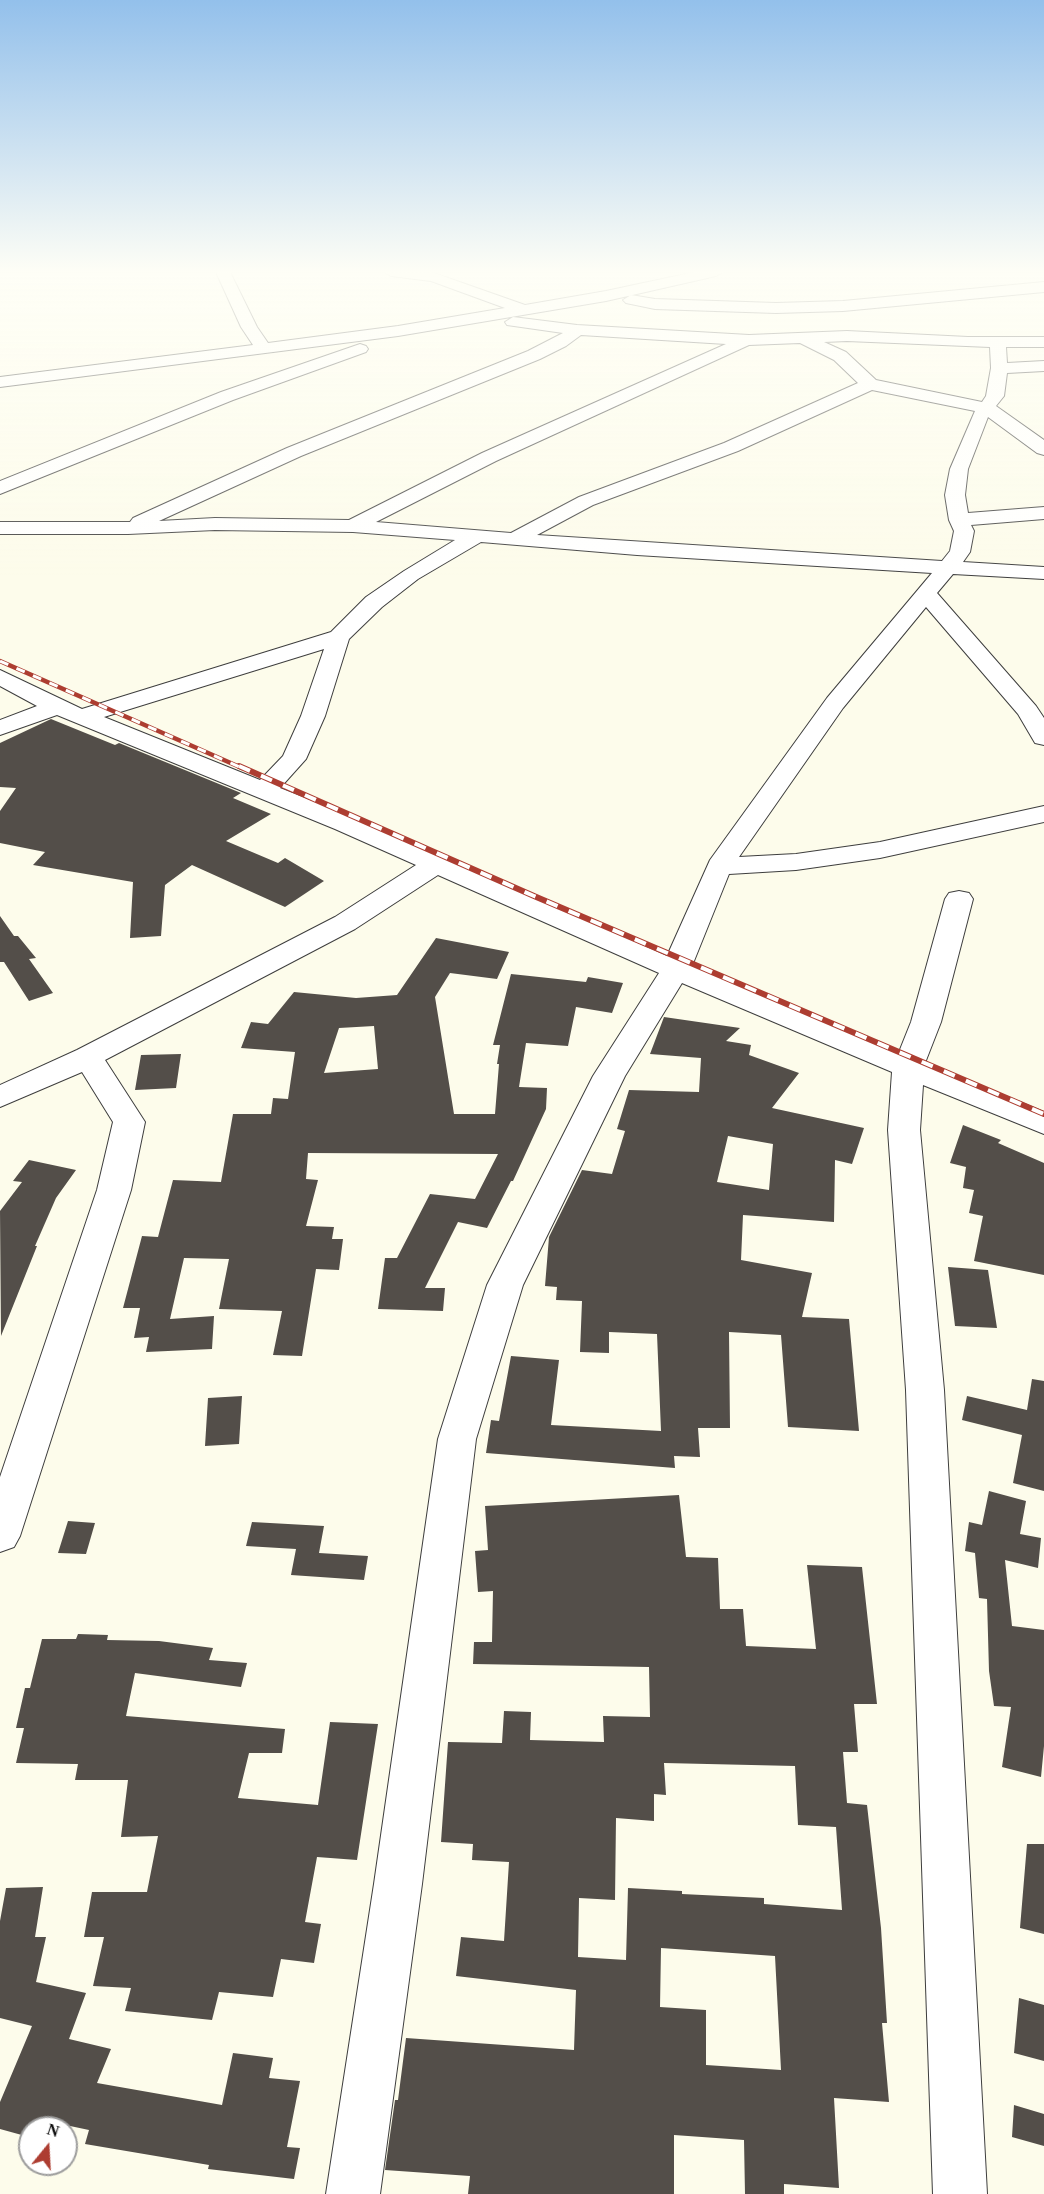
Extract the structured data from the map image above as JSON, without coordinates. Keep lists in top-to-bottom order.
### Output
{
  "north": "top"
}
